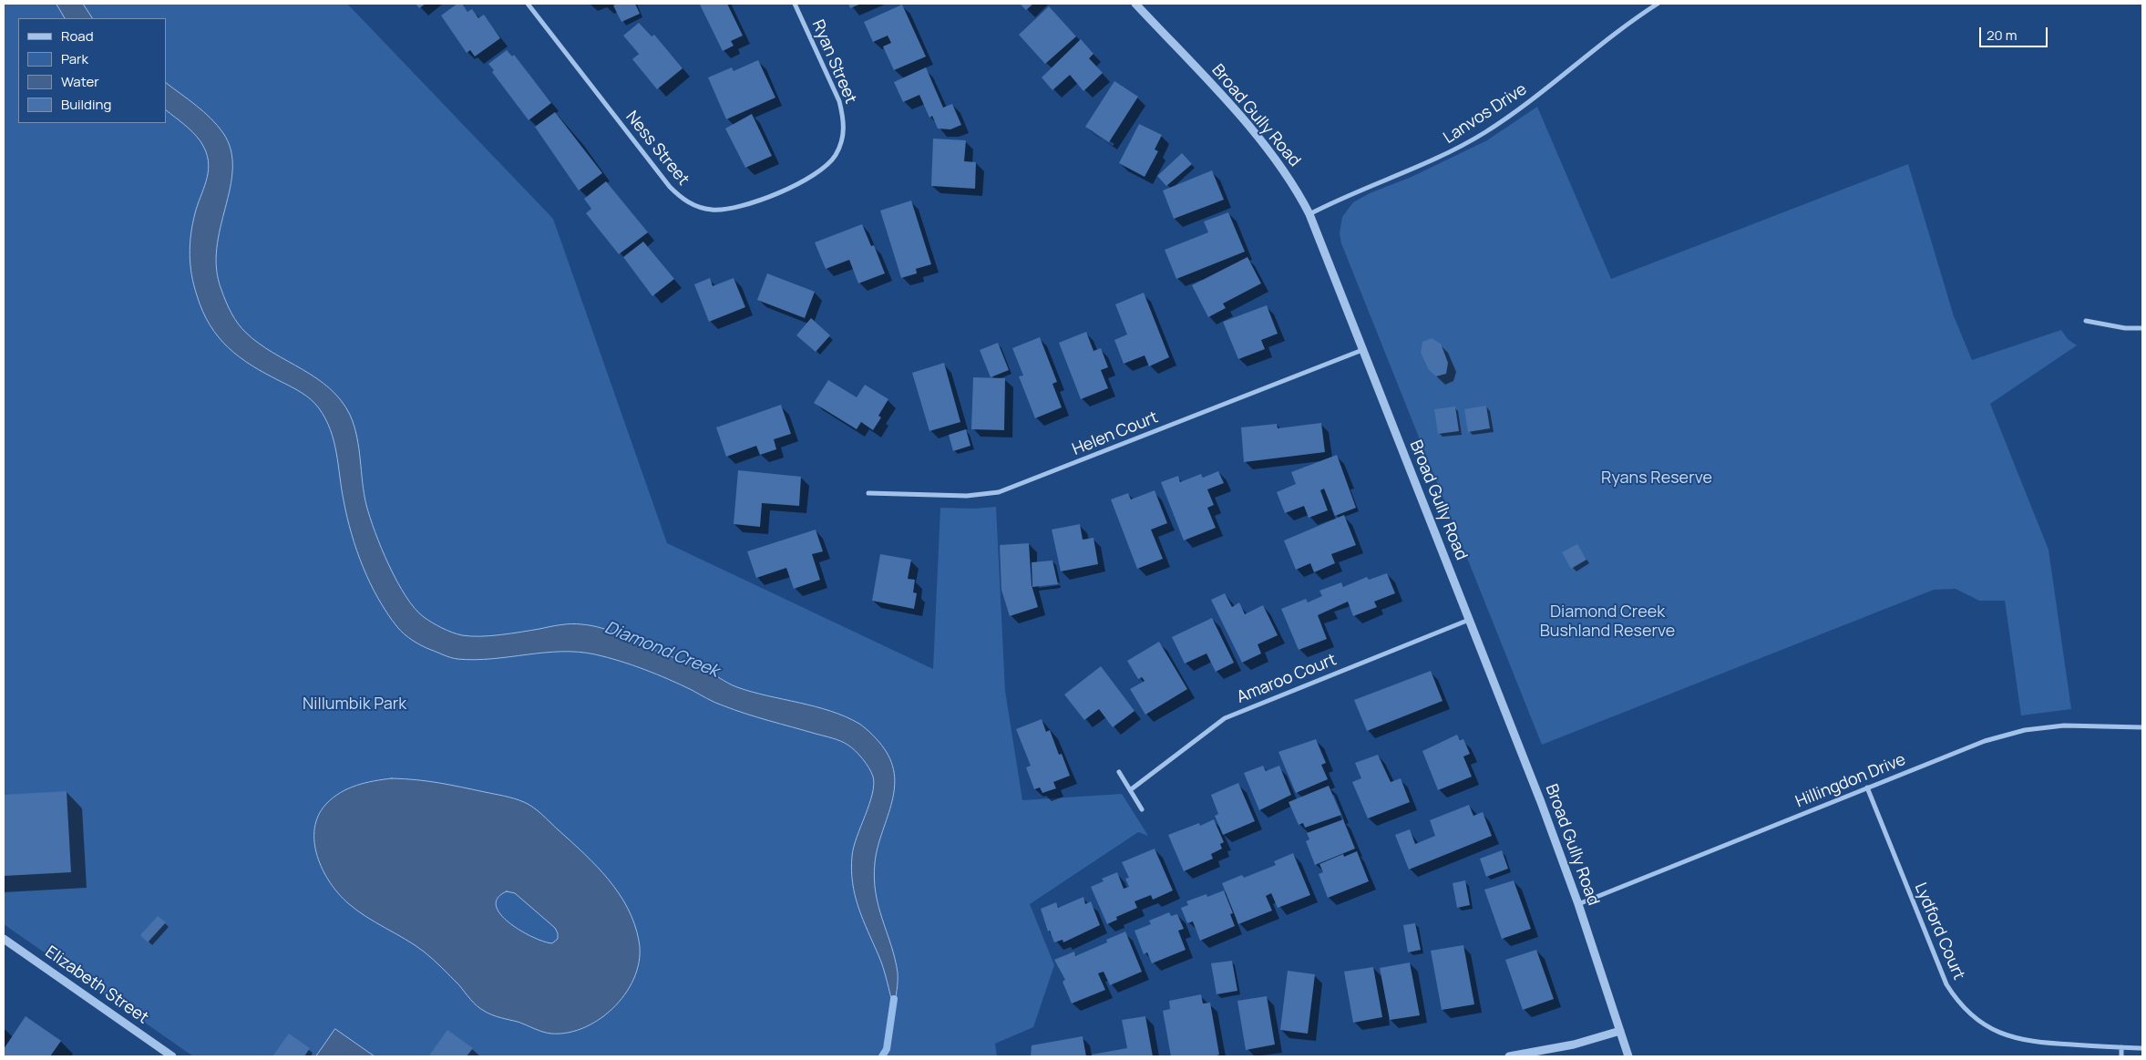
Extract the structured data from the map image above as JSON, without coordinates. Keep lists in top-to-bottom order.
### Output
{
  "streets": {
    "street": [
      "Ryan Street",
      "Lanvos Drive",
      "Broad Gully Road",
      "Ness Street",
      "Helen Court",
      "Amaroo Court",
      "Hillingdon Drive",
      "Lydford Court",
      "Elizabeth Street"
    ]
  },
  "crossings": [
    ["Ryan Street", "Ness Street"],
    ["Lanvos Drive", "Broad Gully Road"],
    ["Broad Gully Road", "Helen Court"],
    ["Broad Gully Road", "Amaroo Court"],
    ["Broad Gully Road", "Hillingdon Drive"],
    ["Hillingdon Drive", "Lydford Court"]
  ],
  "water": ["Diamond Creek"],
  "parks": ["Ryans Reserve", "Diamond Creek Bushland Reserve", "Nillumbik Park"],
  "legend": [
    "Road",
    "Park",
    "Water",
    "Building"
  ],
  "scale_bar": "20 m"
}
